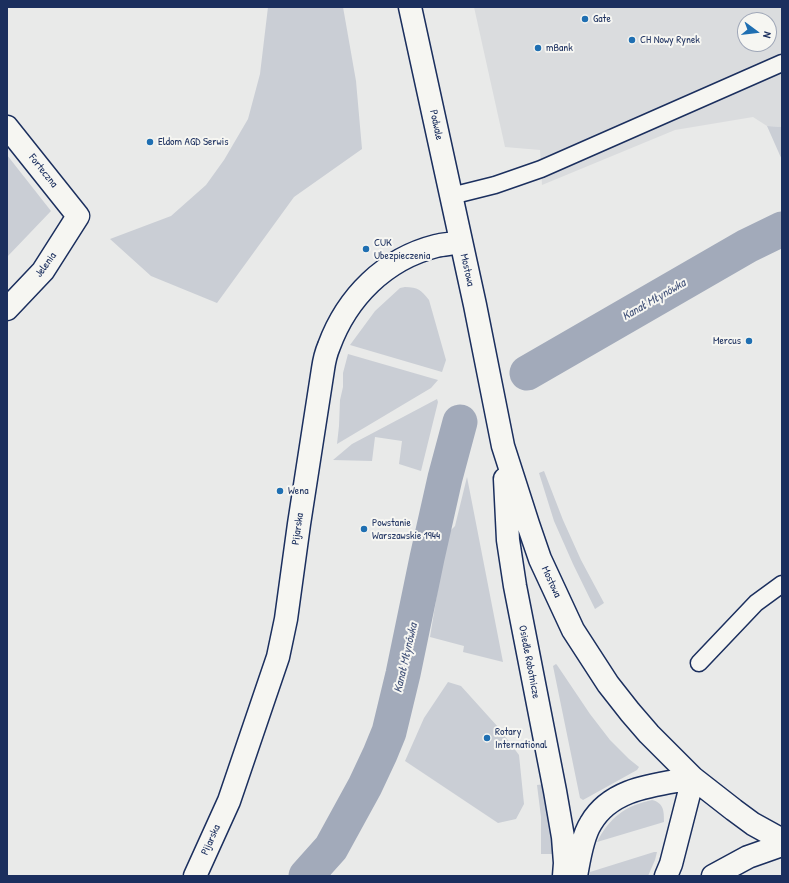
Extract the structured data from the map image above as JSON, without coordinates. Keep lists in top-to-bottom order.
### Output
{
  "streets": {
    "street": [
      "Podwale",
      "Forteczna",
      "Jelenia",
      "Mostowa",
      "Pijarska",
      "Osiedle Robotnicze"
    ]
  },
  "crossings": [
    ["Podwale", "Mostowa"],
    ["Podwale", "Pijarska"],
    ["Forteczna", "Jelenia"],
    ["Mostowa", "Pijarska"],
    ["Mostowa", "Osiedle Robotnicze"]
  ],
  "water": ["Kanał Młynówka"],
  "places": [
    "Gate",
    "CH Nowy Rynek",
    "mBank",
    "Eldom AGD Serwis",
    "CUK Ubezpieczenia",
    "Mercus",
    "Wena",
    "Powstanie Warszawskie 1944",
    "Rotary International"
  ],
  "north": "right"
}
